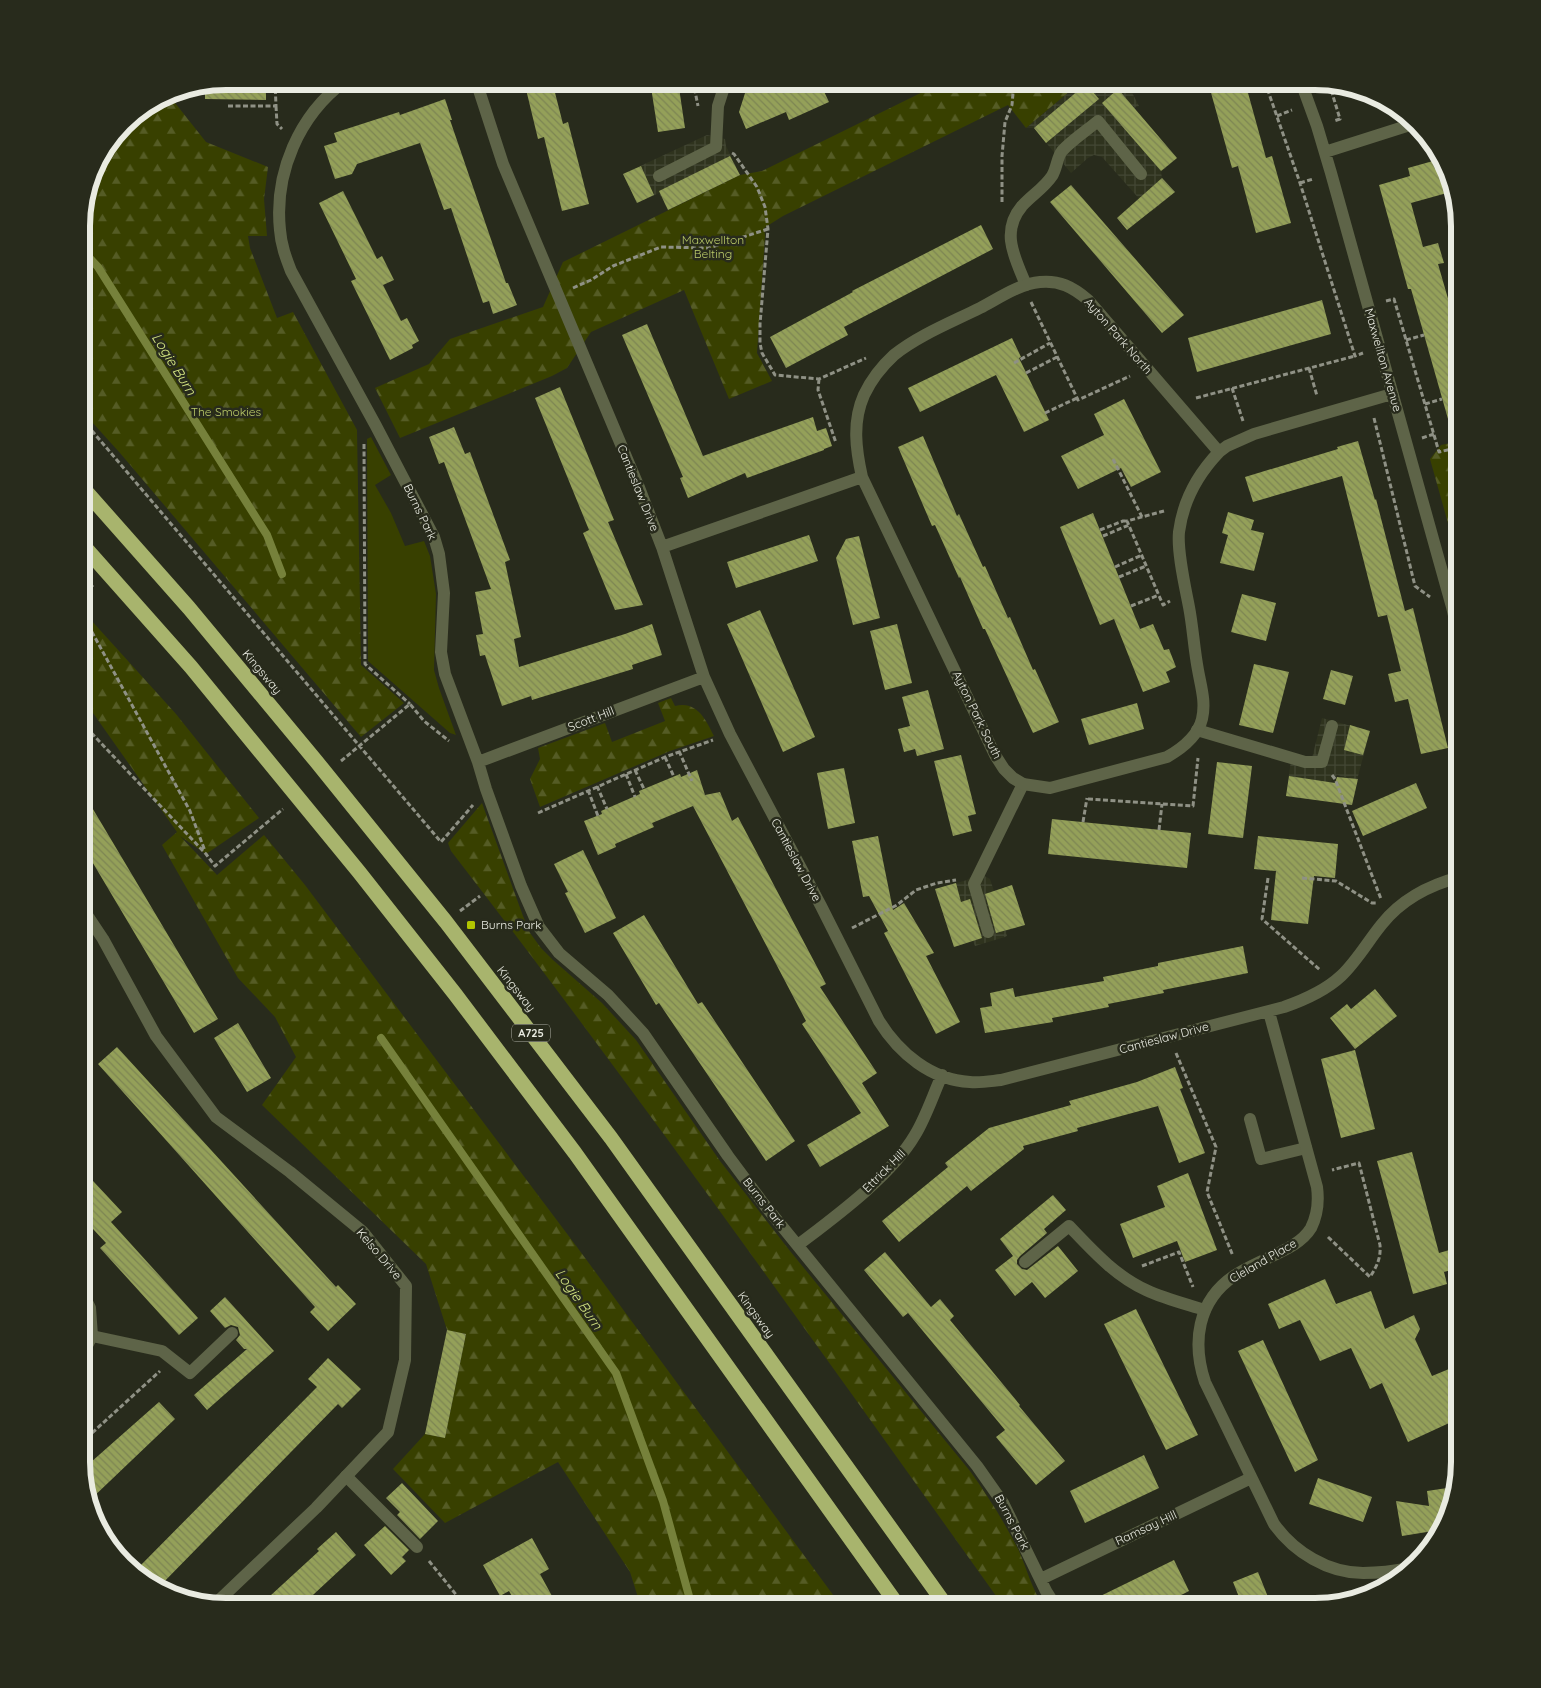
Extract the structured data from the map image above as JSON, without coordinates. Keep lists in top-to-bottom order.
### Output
{
  "streets": {
    "highway": ["Kingsway", "A725"],
    "street": [
      "Ayton Park North",
      "Maxwellton Avenue",
      "Cantieslaw Drive",
      "Burns Park",
      "Ayton Park South",
      "Scott Hill",
      "Ettrick Hill",
      "Kelso Drive",
      "Cleland Place",
      "Ramsay Hill"
    ]
  },
  "crossings": [
    ["Ayton Park North", "Ayton Park South"],
    ["Cantieslaw Drive", "Scott Hill"],
    ["Cantieslaw Drive", "Ettrick Hill"],
    ["Cantieslaw Drive", "Cleland Place"],
    ["Burns Park", "Scott Hill"],
    ["Burns Park", "Ettrick Hill"],
    ["Burns Park", "Ramsay Hill"],
    ["Cleland Place", "Ramsay Hill"]
  ],
  "water": ["Logie Burn"],
  "parks": ["Maxwellton Belting", "The Smokies"],
  "places": {
    "transit": ["Burns Park"]
  }
}
